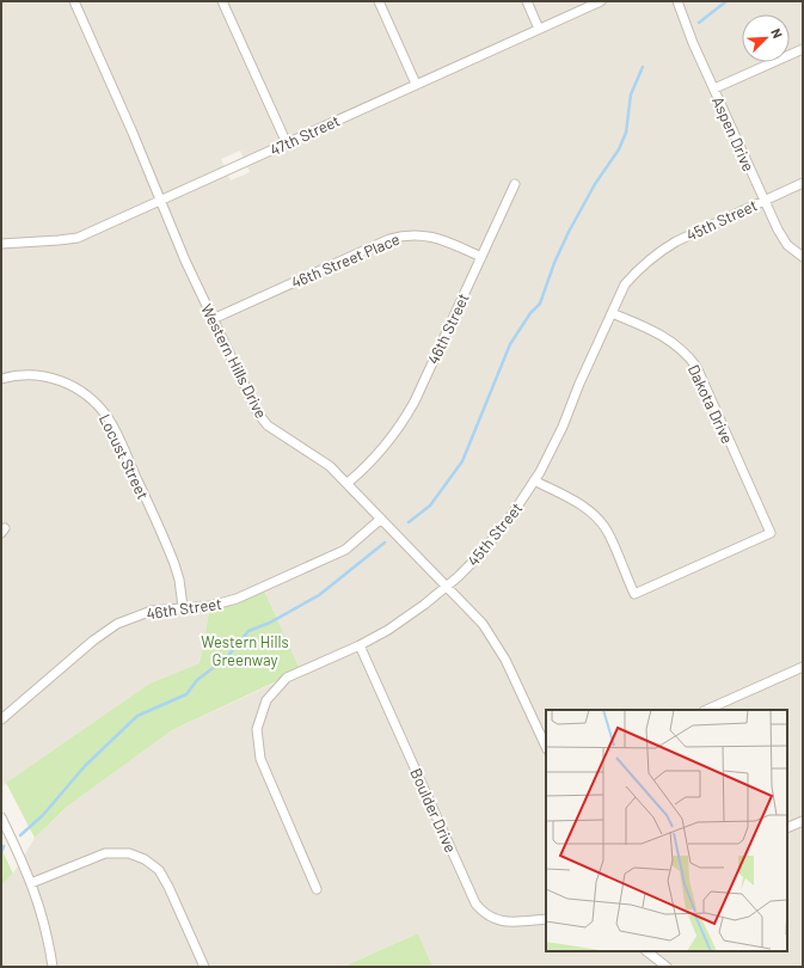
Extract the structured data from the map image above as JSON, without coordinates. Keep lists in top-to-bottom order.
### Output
{
  "streets": {
    "street": [
      "Aspen Drive",
      "47th Street",
      "45th Street",
      "46th Street Place",
      "46th Street",
      "Western Hills Drive",
      "Dakota Drive",
      "Locust Street",
      "Boulder Drive"
    ]
  },
  "crossings": [
    ["Aspen Drive", "45th Street"],
    ["47th Street", "Western Hills Drive"],
    ["45th Street", "Western Hills Drive"],
    ["45th Street", "Dakota Drive"],
    ["45th Street", "Boulder Drive"],
    ["46th Street Place", "46th Street"],
    ["46th Street Place", "Western Hills Drive"],
    ["46th Street", "Western Hills Drive"],
    ["46th Street", "Locust Street"]
  ],
  "parks": ["Western Hills Greenway"],
  "north": "top right"
}
